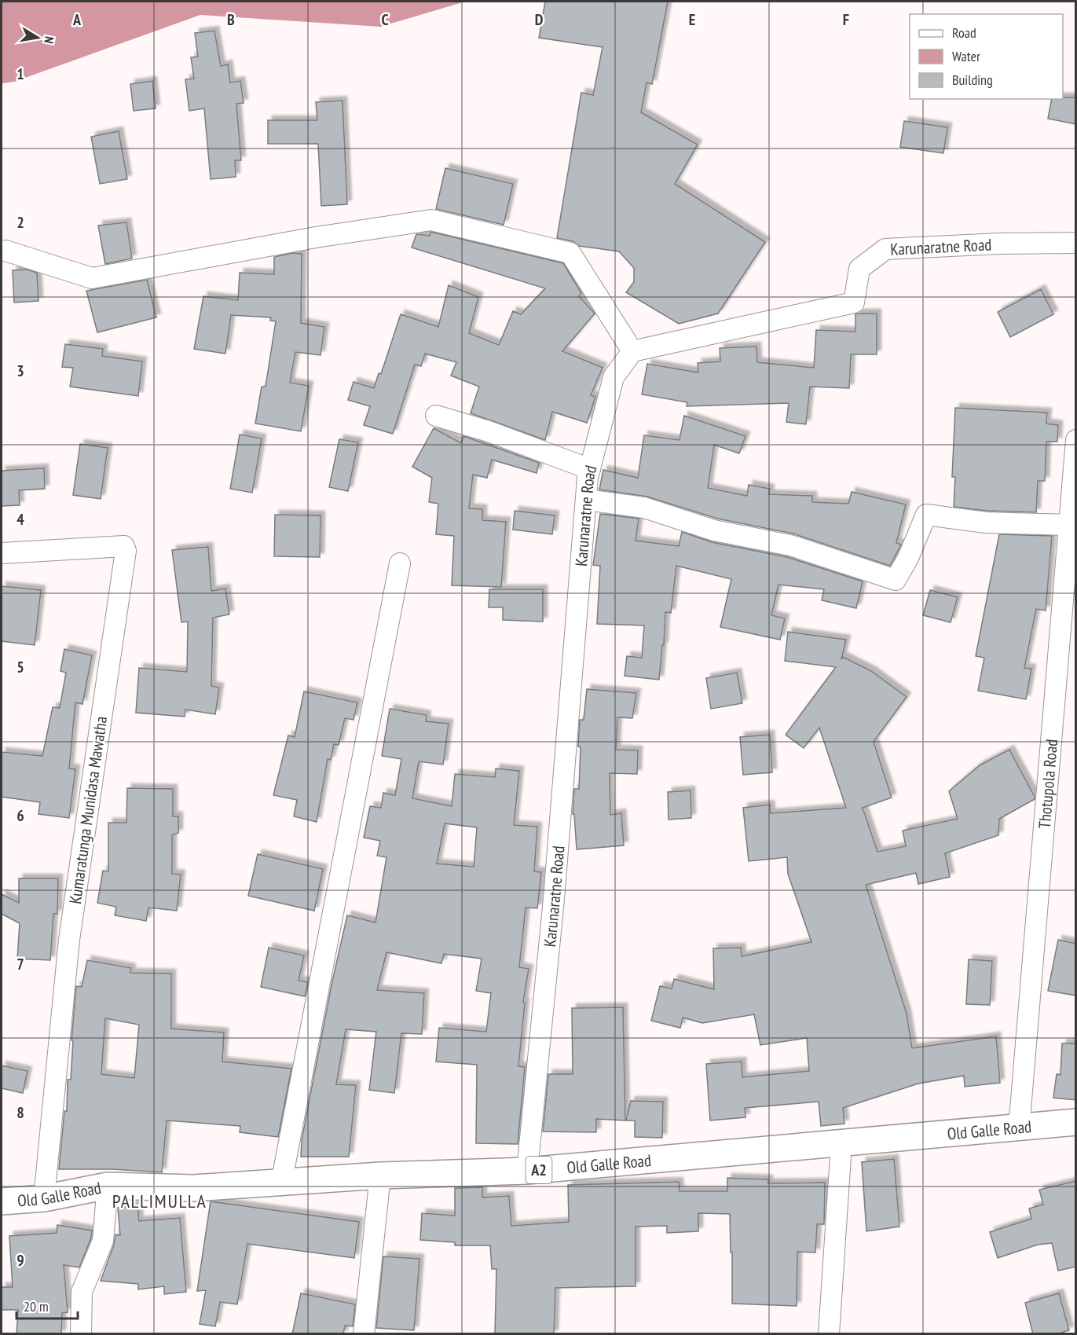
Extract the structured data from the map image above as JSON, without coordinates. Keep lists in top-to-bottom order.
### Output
{
  "streets": {
    "highway": ["Old Galle Road", "A2"],
    "street": ["Karunaratne Road", "Thotupola Road", "Kumaratunga Munidasa Mawatha"]
  },
  "crossings": [
    ["Karunaratne Road", "Old Galle Road"],
    ["Thotupola Road", "Old Galle Road"],
    ["Kumaratunga Munidasa Mawatha", "Old Galle Road"]
  ],
  "districts": ["PALLIMULLA"],
  "legend": ["Road", "Water", "Building"],
  "scale_bar": "20 m",
  "north": "right",
  "grid": {
    "columns": [
      "A",
      "B",
      "C",
      "D",
      "E",
      "F"
    ],
    "rows": [
      "1",
      "2",
      "3",
      "4",
      "5",
      "6",
      "7",
      "8",
      "9"
    ]
  }
}
